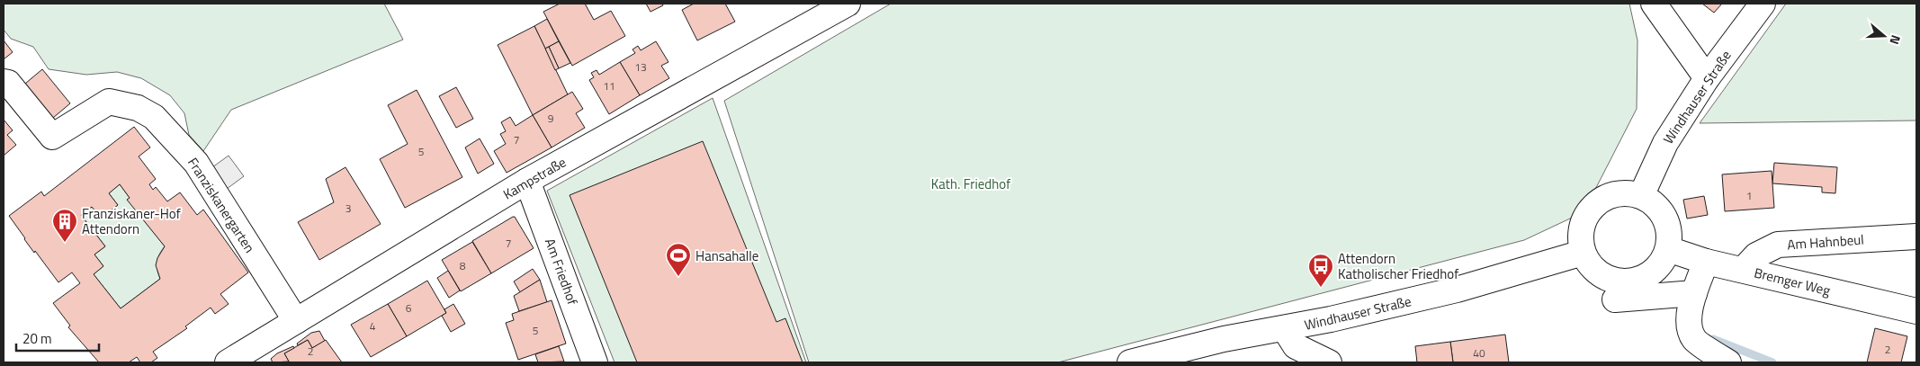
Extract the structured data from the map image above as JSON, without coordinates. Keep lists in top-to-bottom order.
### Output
{
  "streets": {
    "street": [
      "Windhauser Straße",
      "Kampstraße",
      "Franziskanergarten",
      "Am Hahnbeul",
      "Am Friedhof",
      "Bremger Weg"
    ]
  },
  "crossings": [
    ["Windhauser Straße", "Bremger Weg"],
    ["Kampstraße", "Franziskanergarten"],
    ["Kampstraße", "Am Friedhof"],
    ["Am Hahnbeul", "Bremger Weg"]
  ],
  "parks": ["Kath. Friedhof"],
  "places": {
    "building": ["Franziskaner-Hof Attendorn"],
    "sports": ["Hansahalle"],
    "bus stop": ["Attendorn Katholischer Friedhof"]
  },
  "house_numbers": [
    "13",
    "11",
    "9",
    "7",
    "5",
    "1",
    "3",
    "7",
    "8",
    "6",
    "4",
    "5",
    "2",
    "2",
    "40"
  ],
  "scale_bar": "20 m",
  "north": "right"
}
